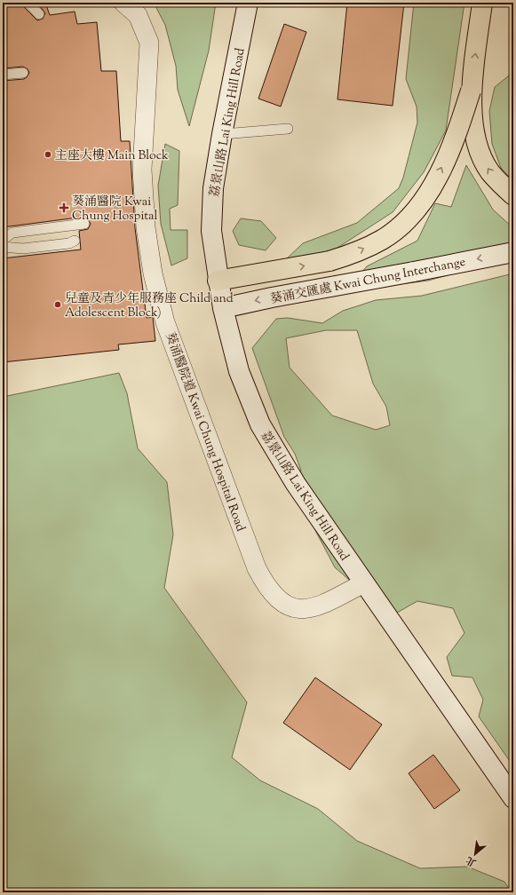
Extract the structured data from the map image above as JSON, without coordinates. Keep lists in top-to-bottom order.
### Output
{
  "streets": {
    "main road": ["荔景山路 Lai King Hill Road", "葵涌交匯處 Kwai Chung Interchange"],
    "street": ["葵涌醫院道 Kwai Chung Hospital Road"]
  },
  "crossings": [
    ["荔景山路 Lai King Hill Road", "葵涌交匯處 Kwai Chung Interchange"],
    ["荔景山路 Lai King Hill Road", "葵涌醫院道 Kwai Chung Hospital Road"]
  ],
  "one_way": ["葵涌交匯處 Kwai Chung Interchange"],
  "places": {
    "other": ["主座大樓 Main Block", "兒童及青少年服務座 Child and Adolescent Block)"],
    "health": ["葵涌醫院 Kwai Chung Hospital"]
  },
  "north": "bottom left"
}
